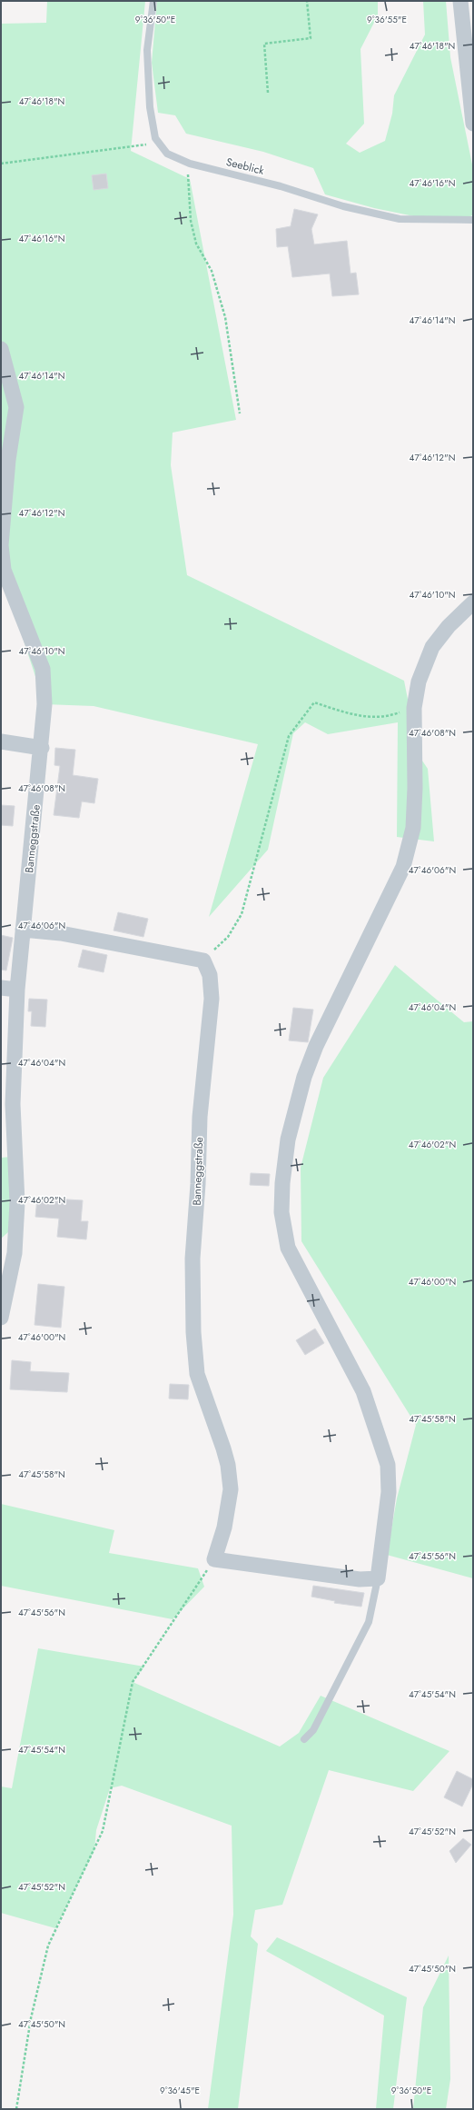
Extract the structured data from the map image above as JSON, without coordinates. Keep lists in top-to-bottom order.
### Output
{
  "streets": {
    "street": ["Banneggstraße"],
    "lane": ["Seeblick"]
  },
  "coordinates": [
    "9°36'50\"E",
    "9°36'55\"E",
    "47°46'18\"N",
    "47°46'16\"N",
    "47°46'14\"N",
    "47°46'12\"N",
    "47°46'10\"N",
    "47°46'08\"N",
    "47°46'06\"N",
    "47°46'04\"N",
    "47°46'02\"N",
    "47°46'00\"N",
    "47°45'58\"N",
    "47°45'56\"N",
    "47°45'54\"N",
    "47°45'52\"N",
    "47°45'50\"N",
    "9°36'45\"E"
  ]
}
